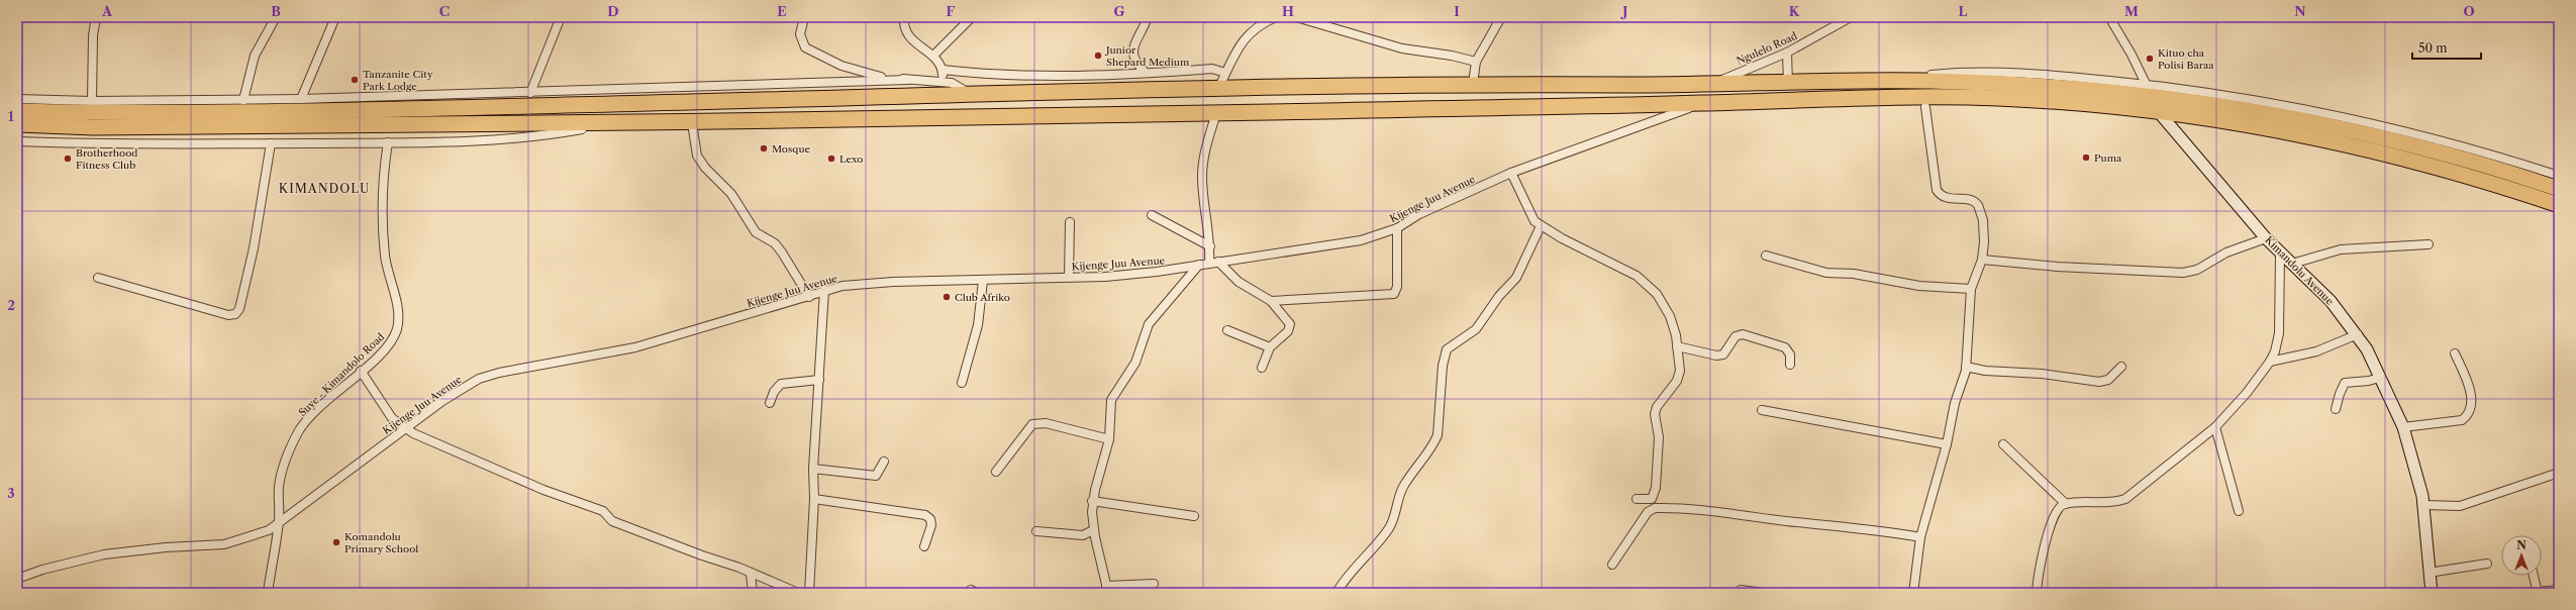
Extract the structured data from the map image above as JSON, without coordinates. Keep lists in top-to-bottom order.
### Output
{
  "streets": {
    "street": [
      "Ngulelo Road",
      "Kijenge Juu Avenue",
      "Kimandolu Avenue",
      "Suye - Kimandolo Road"
    ]
  },
  "crossings": [
    ["Kijenge Juu Avenue", "Suye - Kimandolo Road"]
  ],
  "districts": ["KIMANDOLU"],
  "places": [
    "Junior Shepard Medium",
    "Kituo cha Polisi Baraa",
    "Tanzanite City Park Lodge",
    "Mosque",
    "Puma",
    "Brotherhood Fitness Club",
    "Lexo",
    "Club Afriko",
    "Komandolu Primary School"
  ],
  "scale_bar": "50 m",
  "north": "top",
  "grid": {
    "columns": [
      "A",
      "B",
      "C",
      "D",
      "E",
      "F",
      "G",
      "H",
      "I",
      "J",
      "K",
      "L",
      "M",
      "N",
      "O"
    ],
    "rows": ["1", "2", "3"]
  }
}
